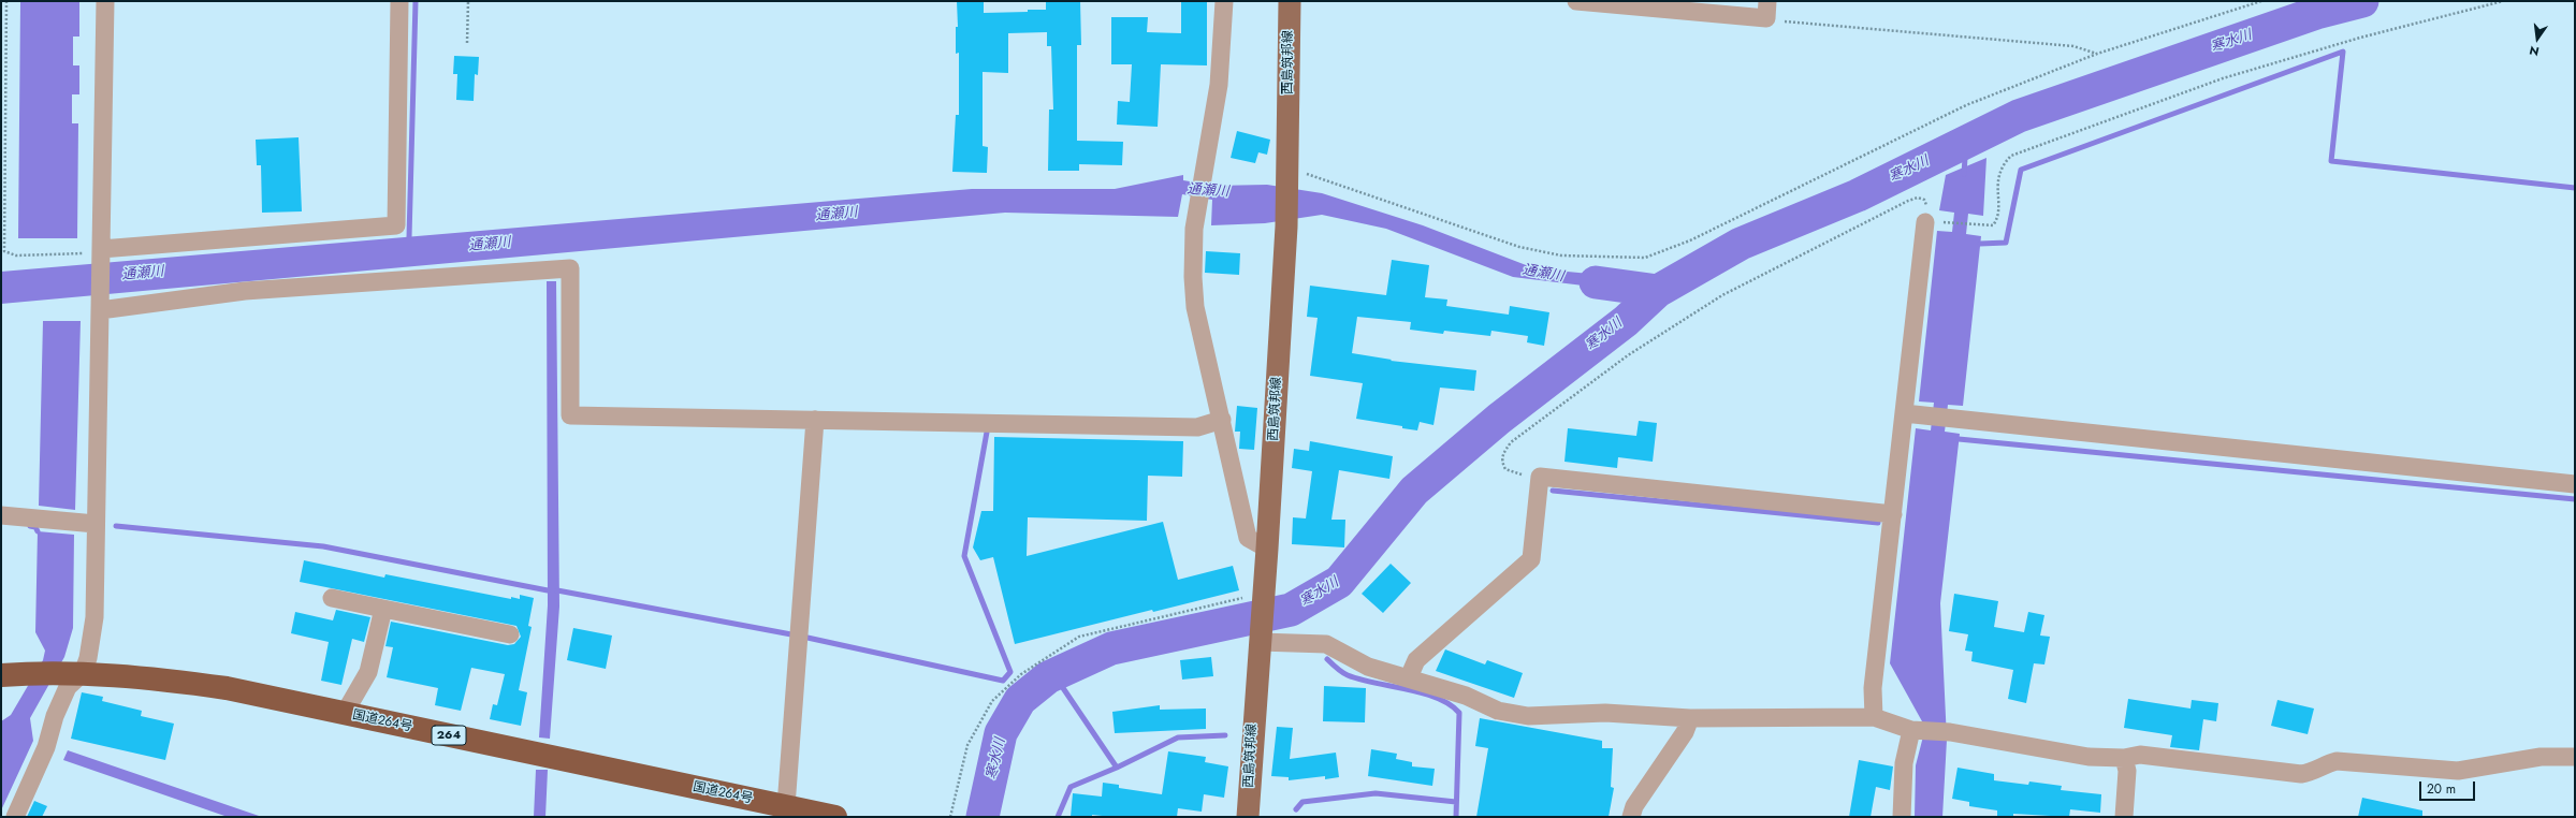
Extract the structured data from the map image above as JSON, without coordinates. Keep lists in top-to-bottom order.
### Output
{
  "streets": {
    "highway": ["国道264号", "264"],
    "main road": ["西島筑邦線"]
  },
  "water": ["寒水川", "通瀬川"],
  "scale_bar": "20 m",
  "north": "bottom"
}
